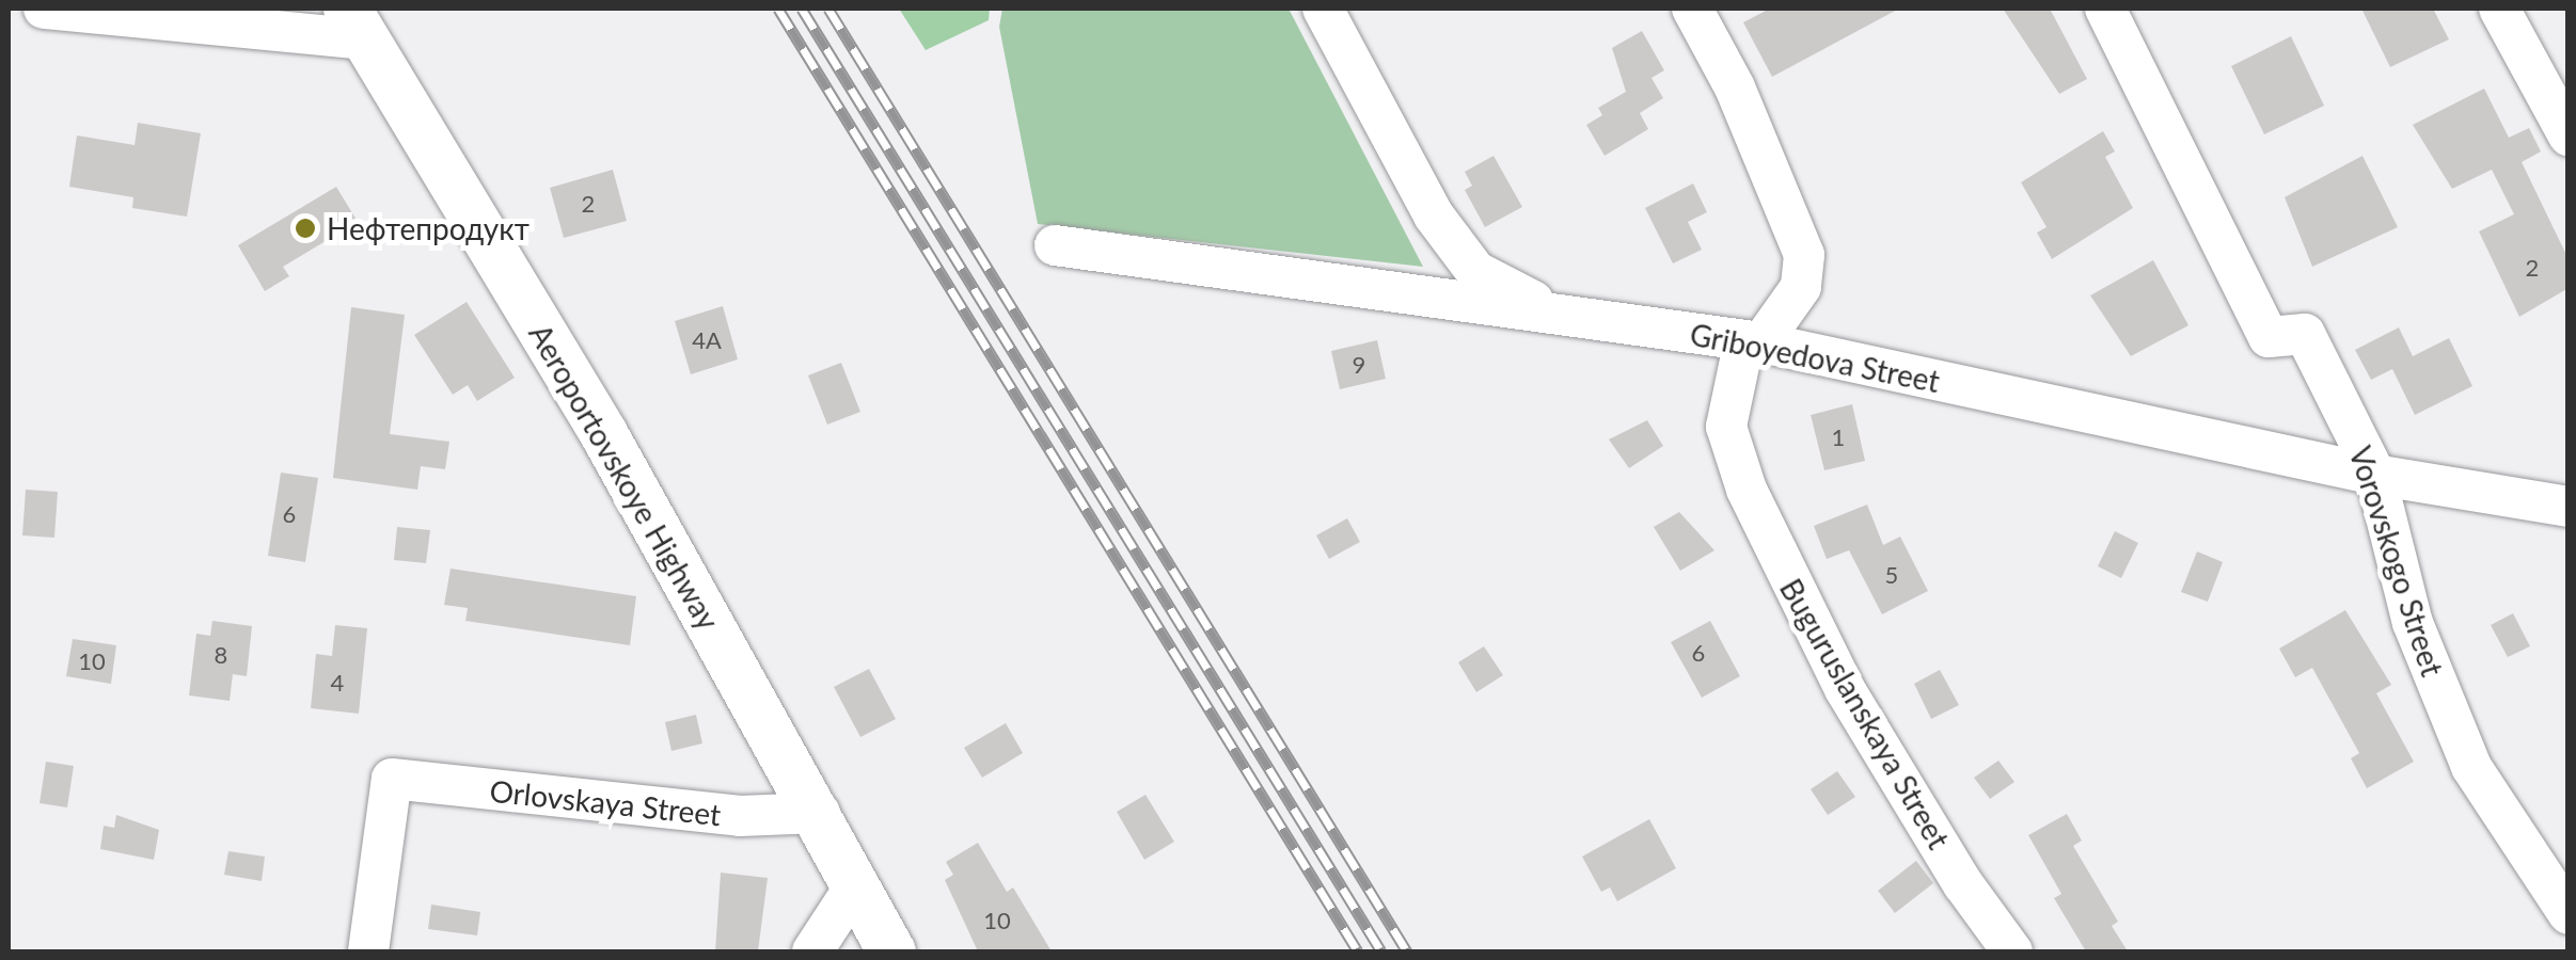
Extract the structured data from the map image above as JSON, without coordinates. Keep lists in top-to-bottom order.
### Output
{
  "streets": {
    "main road": ["Aeroportovskoye Highway"],
    "street": [
      "Griboyedova Street",
      "Vorovskogo Street",
      "Buguruslanskaya Street",
      "Orlovskaya Street"
    ]
  },
  "crossings": [
    ["Griboyedova Street", "Vorovskogo Street"],
    ["Griboyedova Street", "Buguruslanskaya Street"],
    ["Aeroportovskoye Highway", "Orlovskaya Street"]
  ],
  "places": ["Нефтепродукт"],
  "house_numbers": [
    "2",
    "2",
    "4А",
    "9",
    "1",
    "6",
    "5",
    "6",
    "8",
    "10",
    "4",
    "10"
  ]
}
